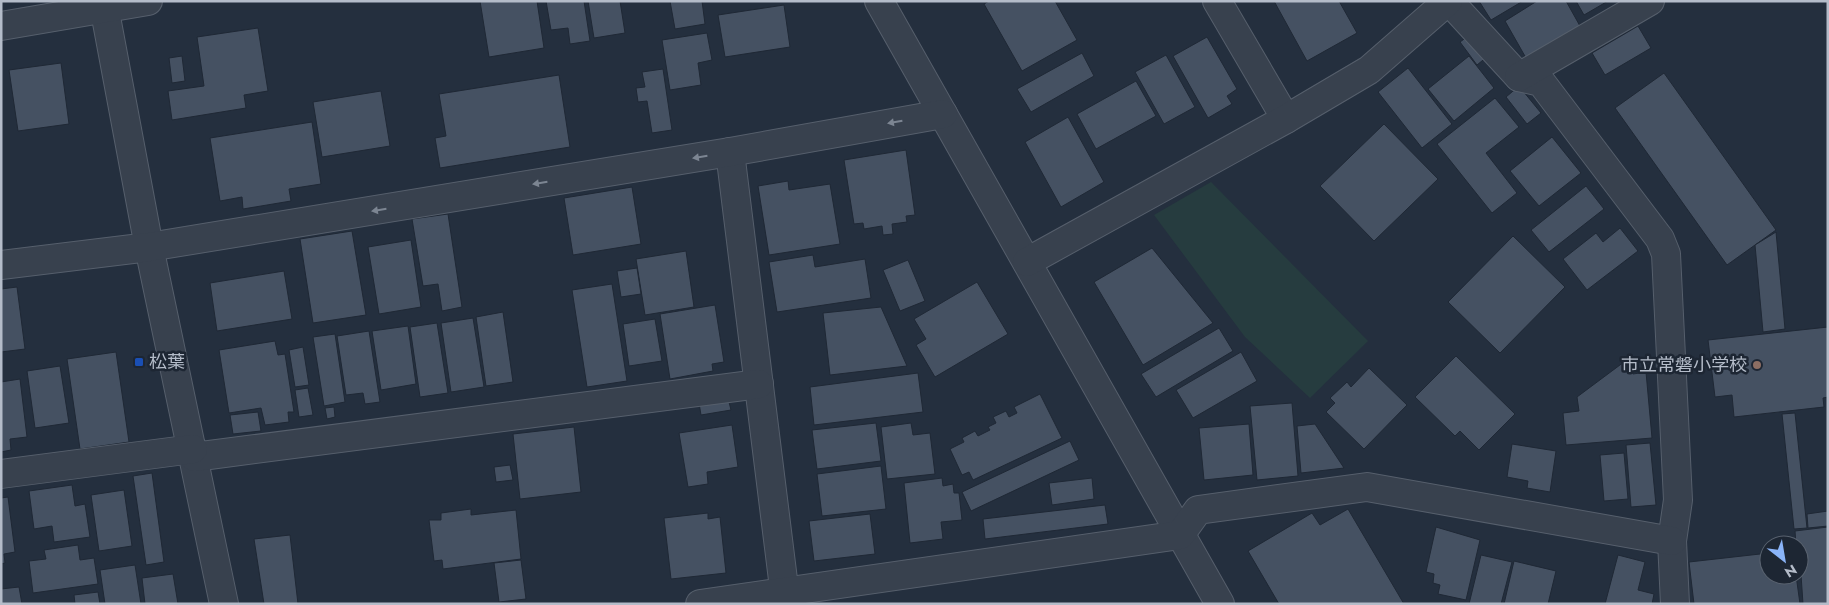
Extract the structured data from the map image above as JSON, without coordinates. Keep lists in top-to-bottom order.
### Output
{
  "places": {
    "transit": ["松葉"],
    "other": ["市立常磐小学校"]
  },
  "north": "bottom right"
}
